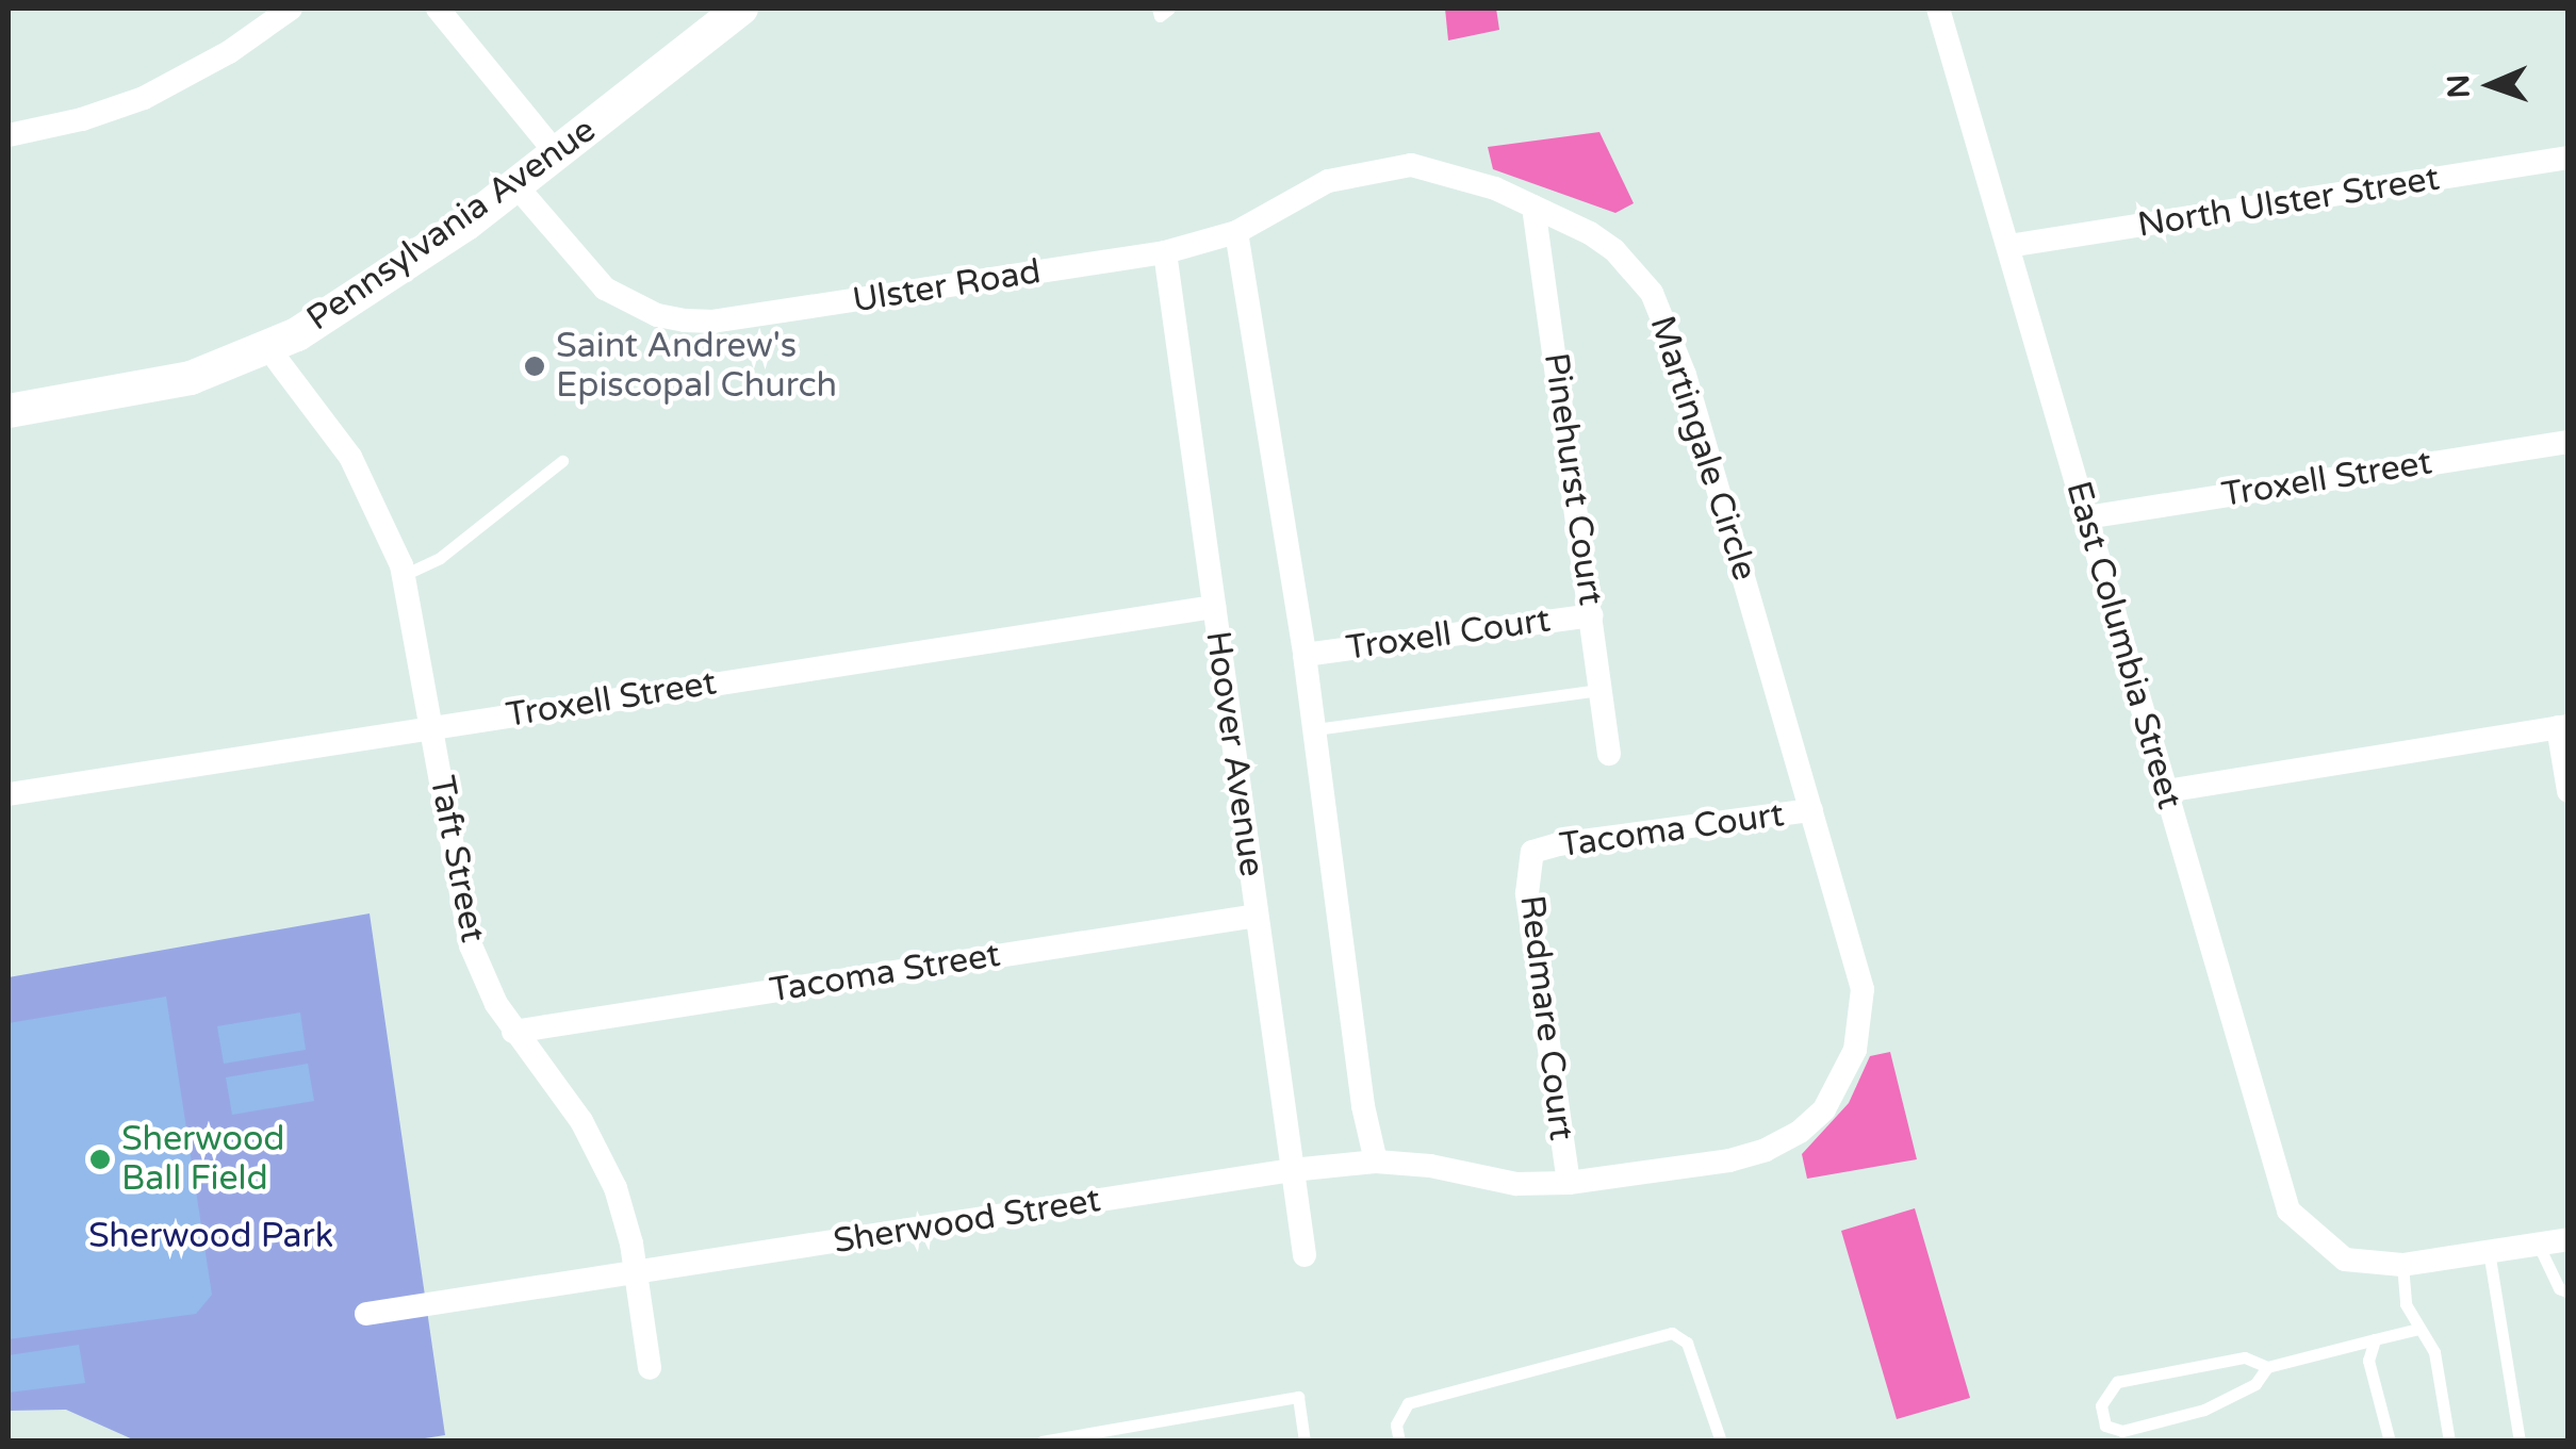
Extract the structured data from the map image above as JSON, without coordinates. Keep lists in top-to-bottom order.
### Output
{
  "streets": {
    "street": [
      "North Ulster Street",
      "Pennsylvania Avenue",
      "Ulster Road",
      "Martingale Circle",
      "Pinehurst Court",
      "Troxell Street",
      "Troxell Court",
      "East Columbia Street",
      "Hoover Avenue",
      "Tacoma Court",
      "Taft Street",
      "Tacoma Street",
      "Redmare Court",
      "Sherwood Street"
    ]
  },
  "crossings": [
    ["North Ulster Street", "East Columbia Street"],
    ["Pennsylvania Avenue", "Ulster Road"],
    ["Pennsylvania Avenue", "Taft Street"],
    ["Ulster Road", "Martingale Circle"],
    ["Ulster Road", "Hoover Avenue"],
    ["Martingale Circle", "Pinehurst Court"],
    ["Martingale Circle", "Tacoma Court"],
    ["Martingale Circle", "Redmare Court"],
    ["Martingale Circle", "Sherwood Street"],
    ["Pinehurst Court", "Troxell Court"],
    ["Troxell Street", "East Columbia Street"],
    ["Troxell Street", "Hoover Avenue"],
    ["Troxell Street", "Taft Street"],
    ["Hoover Avenue", "Tacoma Street"],
    ["Hoover Avenue", "Sherwood Street"],
    ["Tacoma Court", "Redmare Court"],
    ["Taft Street", "Tacoma Street"],
    ["Taft Street", "Sherwood Street"],
    ["Redmare Court", "Sherwood Street"]
  ],
  "parks": ["Sherwood Park"],
  "places": ["Saint Andrew's Episcopal Church", "Sherwood Ball Field"],
  "north": "left"
}
